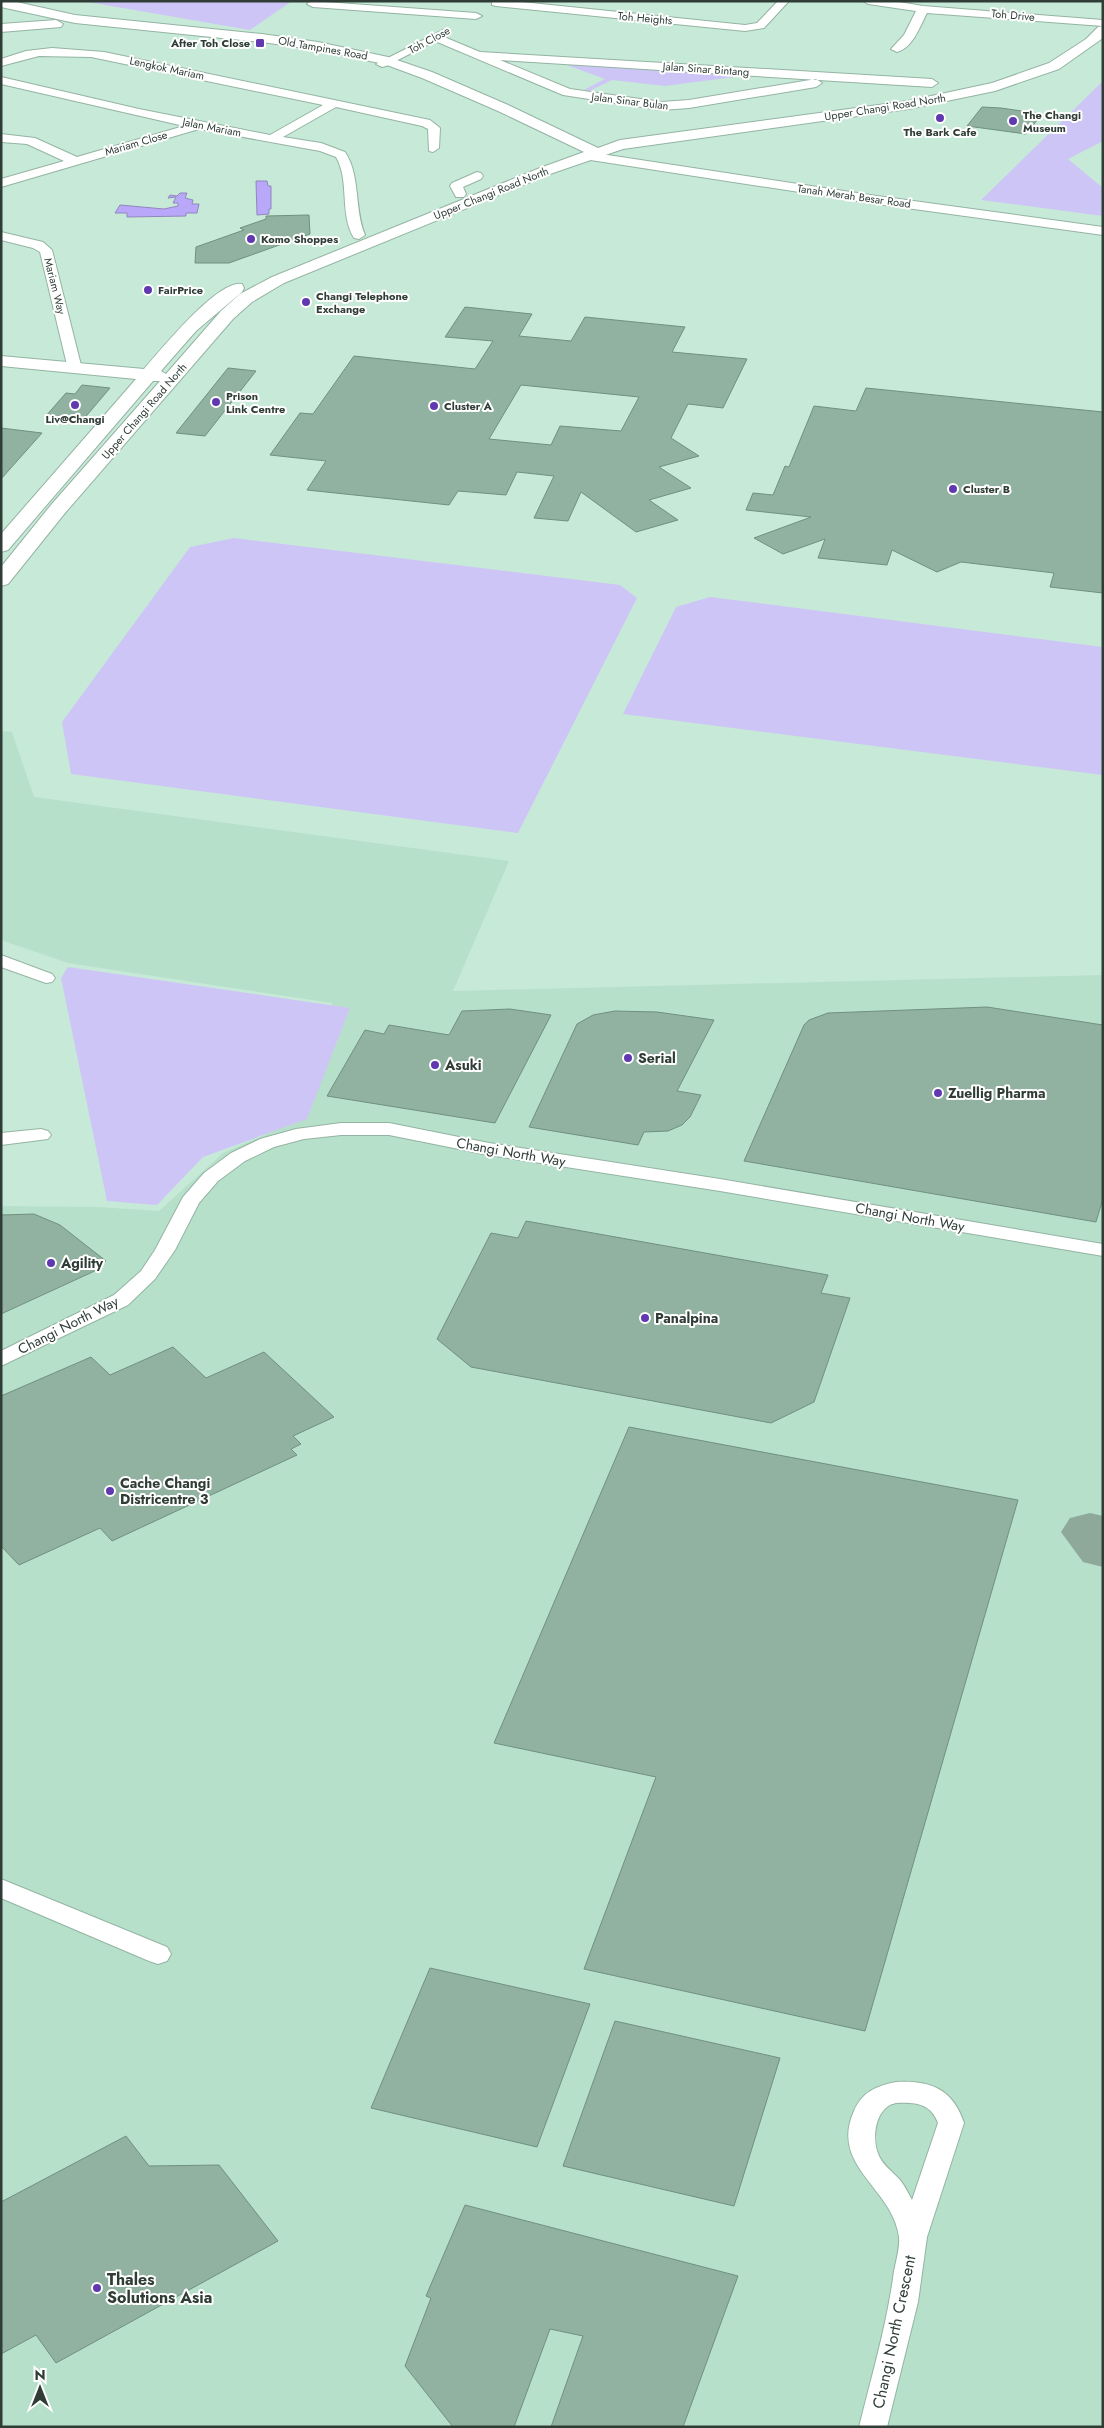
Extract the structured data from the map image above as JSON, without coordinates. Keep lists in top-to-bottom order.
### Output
{
  "streets": {
    "street": [
      "Toh Drive",
      "Toh Heights",
      "Toh Close",
      "Old Tampines Road",
      "Lengkok Mariam",
      "Jalan Sinar Bintang",
      "Jalan Sinar Bulan",
      "Upper Changi Road North",
      "Jalan Mariam",
      "Mariam Close",
      "Tanah Merah Besar Road",
      "Mariam Way",
      "Changi North Way",
      "Changi North Crescent"
    ]
  },
  "crossings": [
    ["Toh Drive", "Upper Changi Road North"],
    ["Toh Heights", "Toh Close"],
    ["Toh Close", "Old Tampines Road"],
    ["Toh Close", "Jalan Sinar Bulan"],
    ["Old Tampines Road", "Upper Changi Road North"],
    ["Old Tampines Road", "Tanah Merah Besar Road"],
    ["Jalan Sinar Bintang", "Jalan Sinar Bulan"],
    ["Upper Changi Road North", "Jalan Mariam"],
    ["Upper Changi Road North", "Tanah Merah Besar Road"],
    ["Jalan Mariam", "Mariam Close"]
  ],
  "places": {
    "transit": ["After Toh Close"],
    "other": [
      "The Bark Cafe",
      "The Changi Museum",
      "Komo Shoppes",
      "FairPrice",
      "Changi Telephone Exchange",
      "Prison Link Centre",
      "Liv@Changi",
      "Cluster A",
      "Cluster B",
      "Serial",
      "Asuki",
      "Zuellig Pharma",
      "Agility",
      "Panalpina",
      "Cache Changi Districentre 3",
      "Thales Solutions Asia"
    ]
  },
  "north": "top"
}
